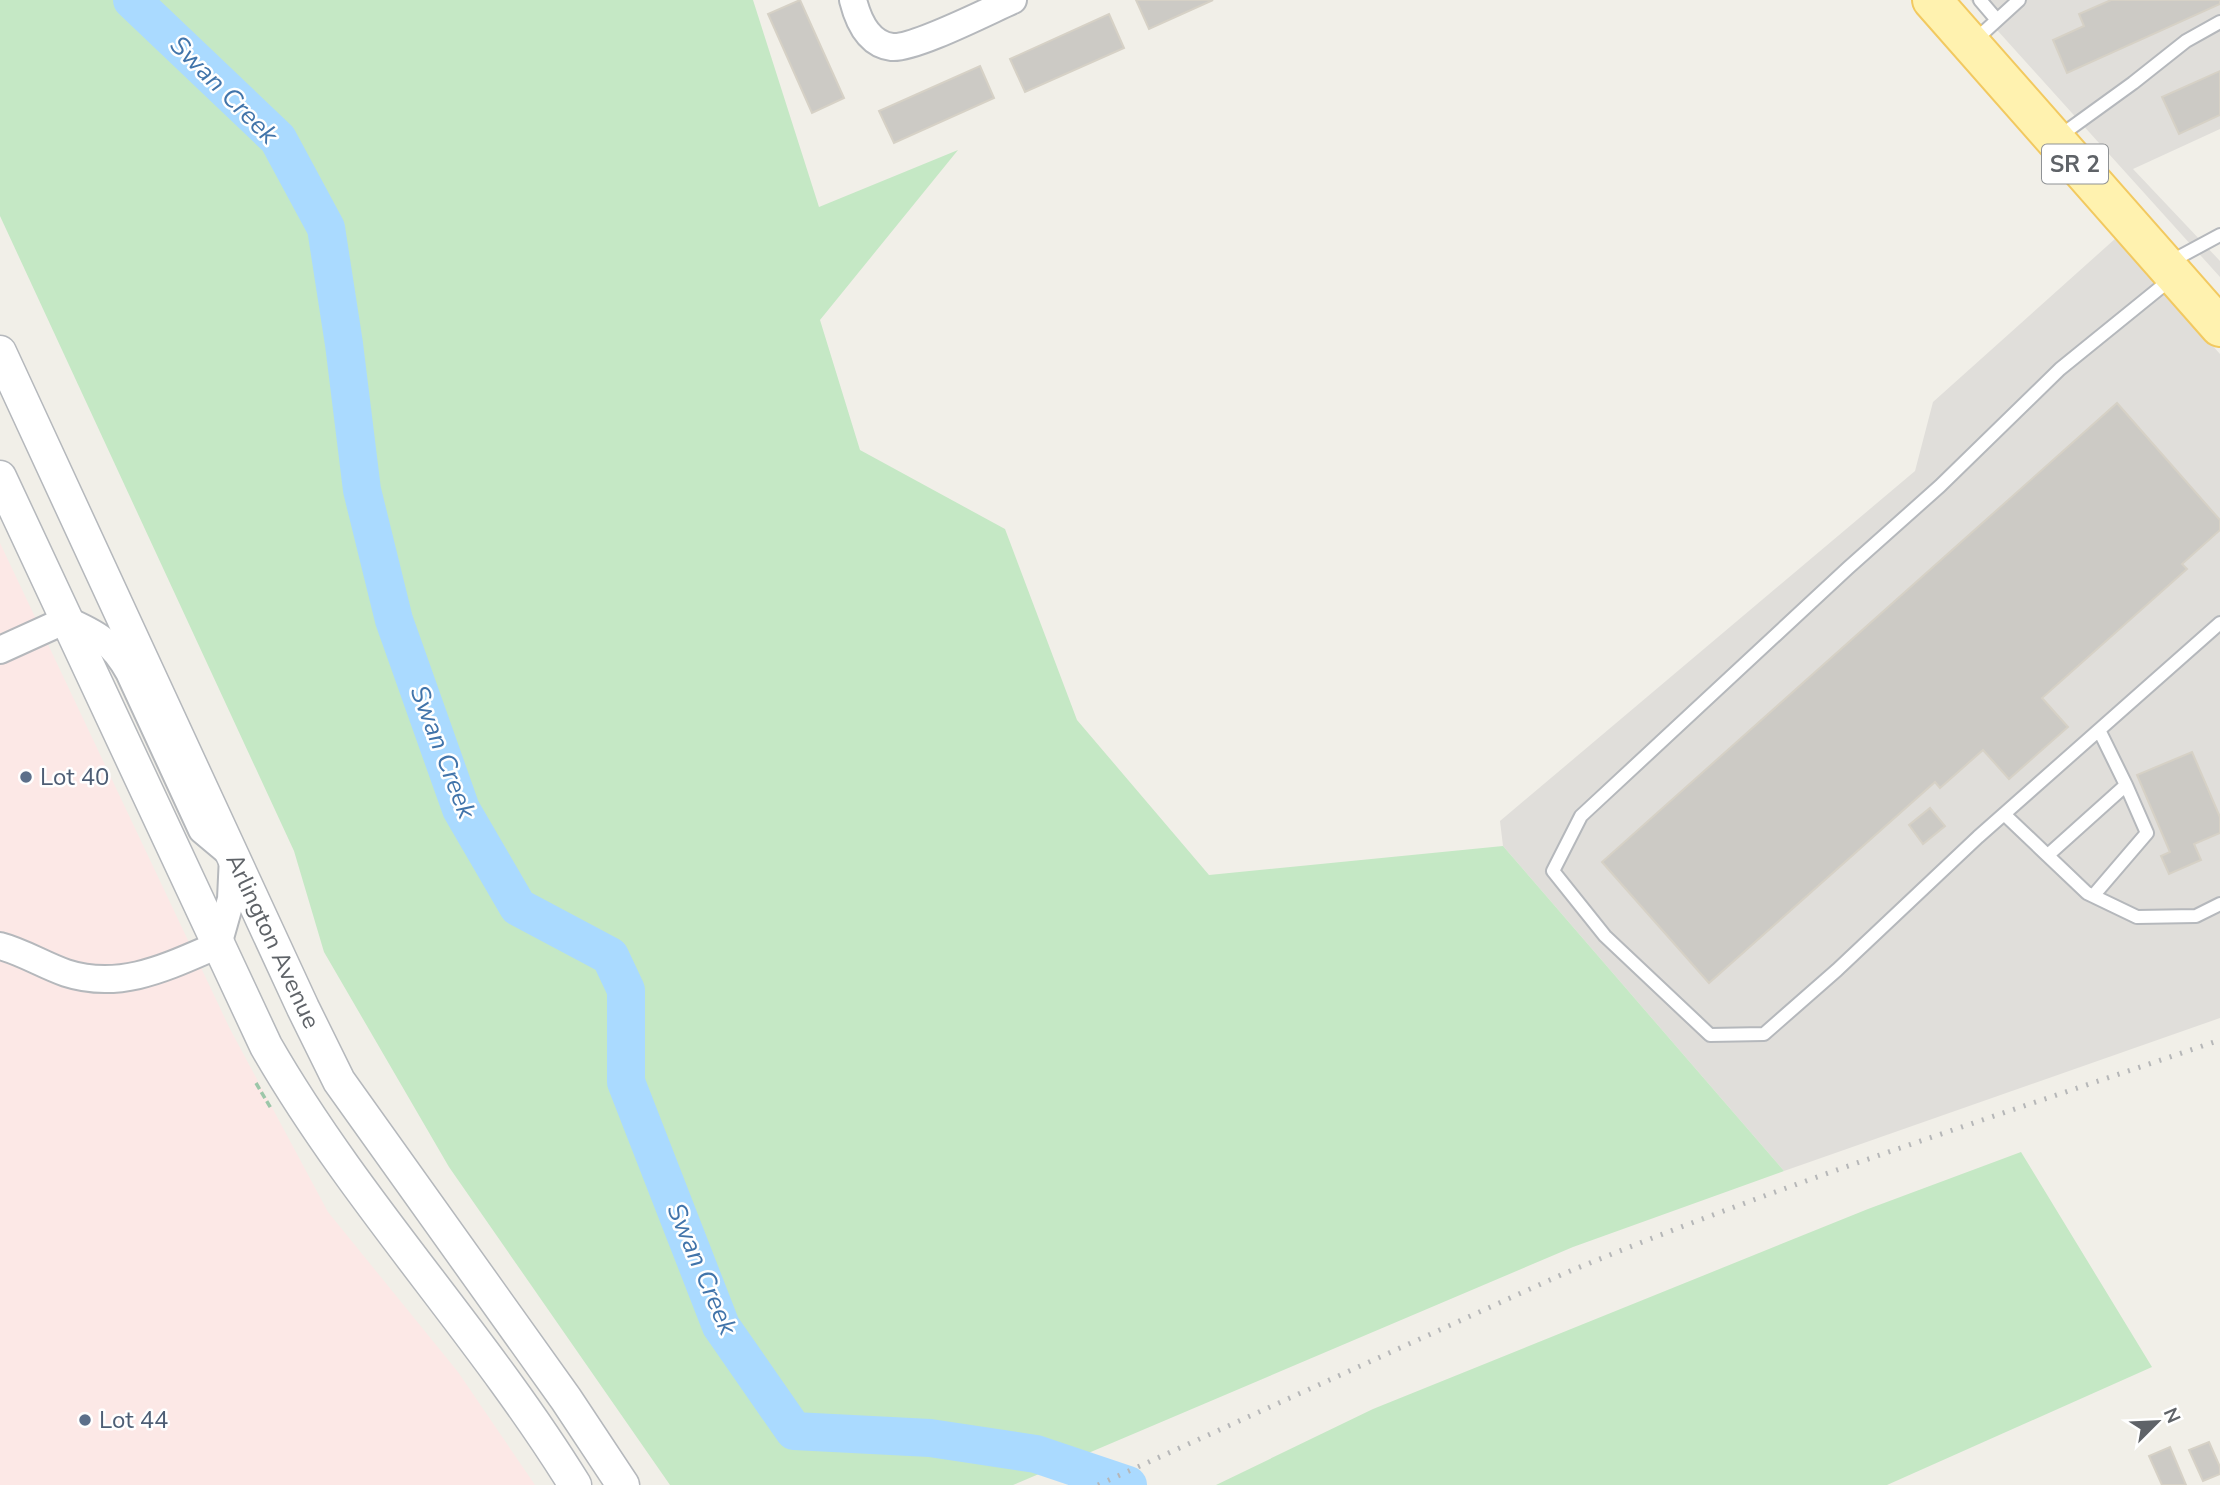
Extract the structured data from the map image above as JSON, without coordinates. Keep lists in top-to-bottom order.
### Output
{
  "streets": {
    "main road": ["SR 2"],
    "street": ["Arlington Avenue"]
  },
  "water": ["Swan Creek"],
  "places": ["Lot 40", "Lot 44"],
  "north": "top right"
}
